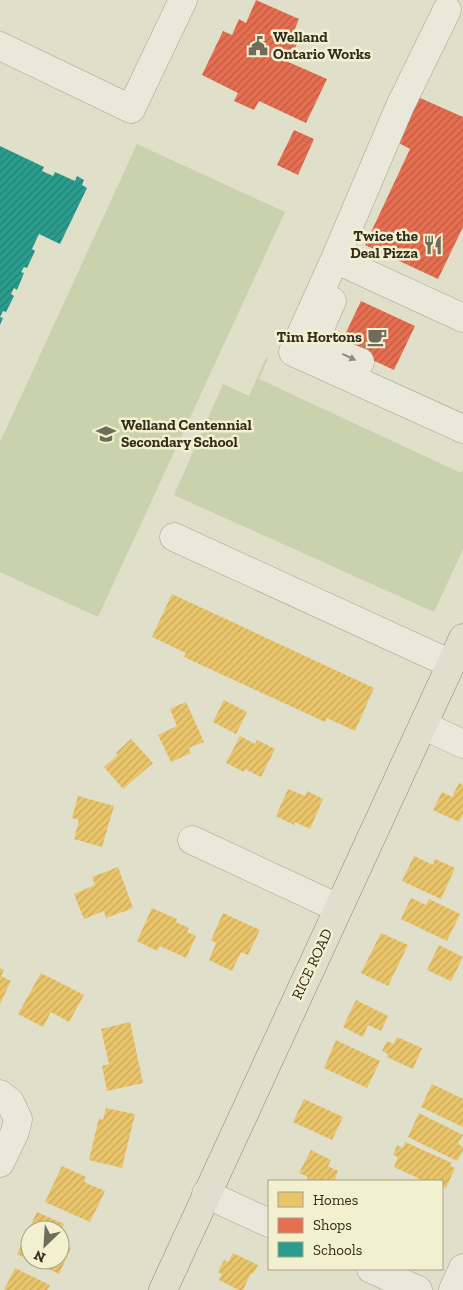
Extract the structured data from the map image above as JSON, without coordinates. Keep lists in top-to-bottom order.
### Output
{
  "streets": {
    "main road": ["RICE ROAD"]
  },
  "places": {
    "public building": ["Welland Ontario Works"],
    "restaurant": ["Twice the Deal Pizza"],
    "cafe": ["Tim Hortons"],
    "school or university": ["Welland Centennial Secondary School"]
  },
  "legend": ["Homes", "Shops", "Schools"],
  "north": "bottom left"
}
